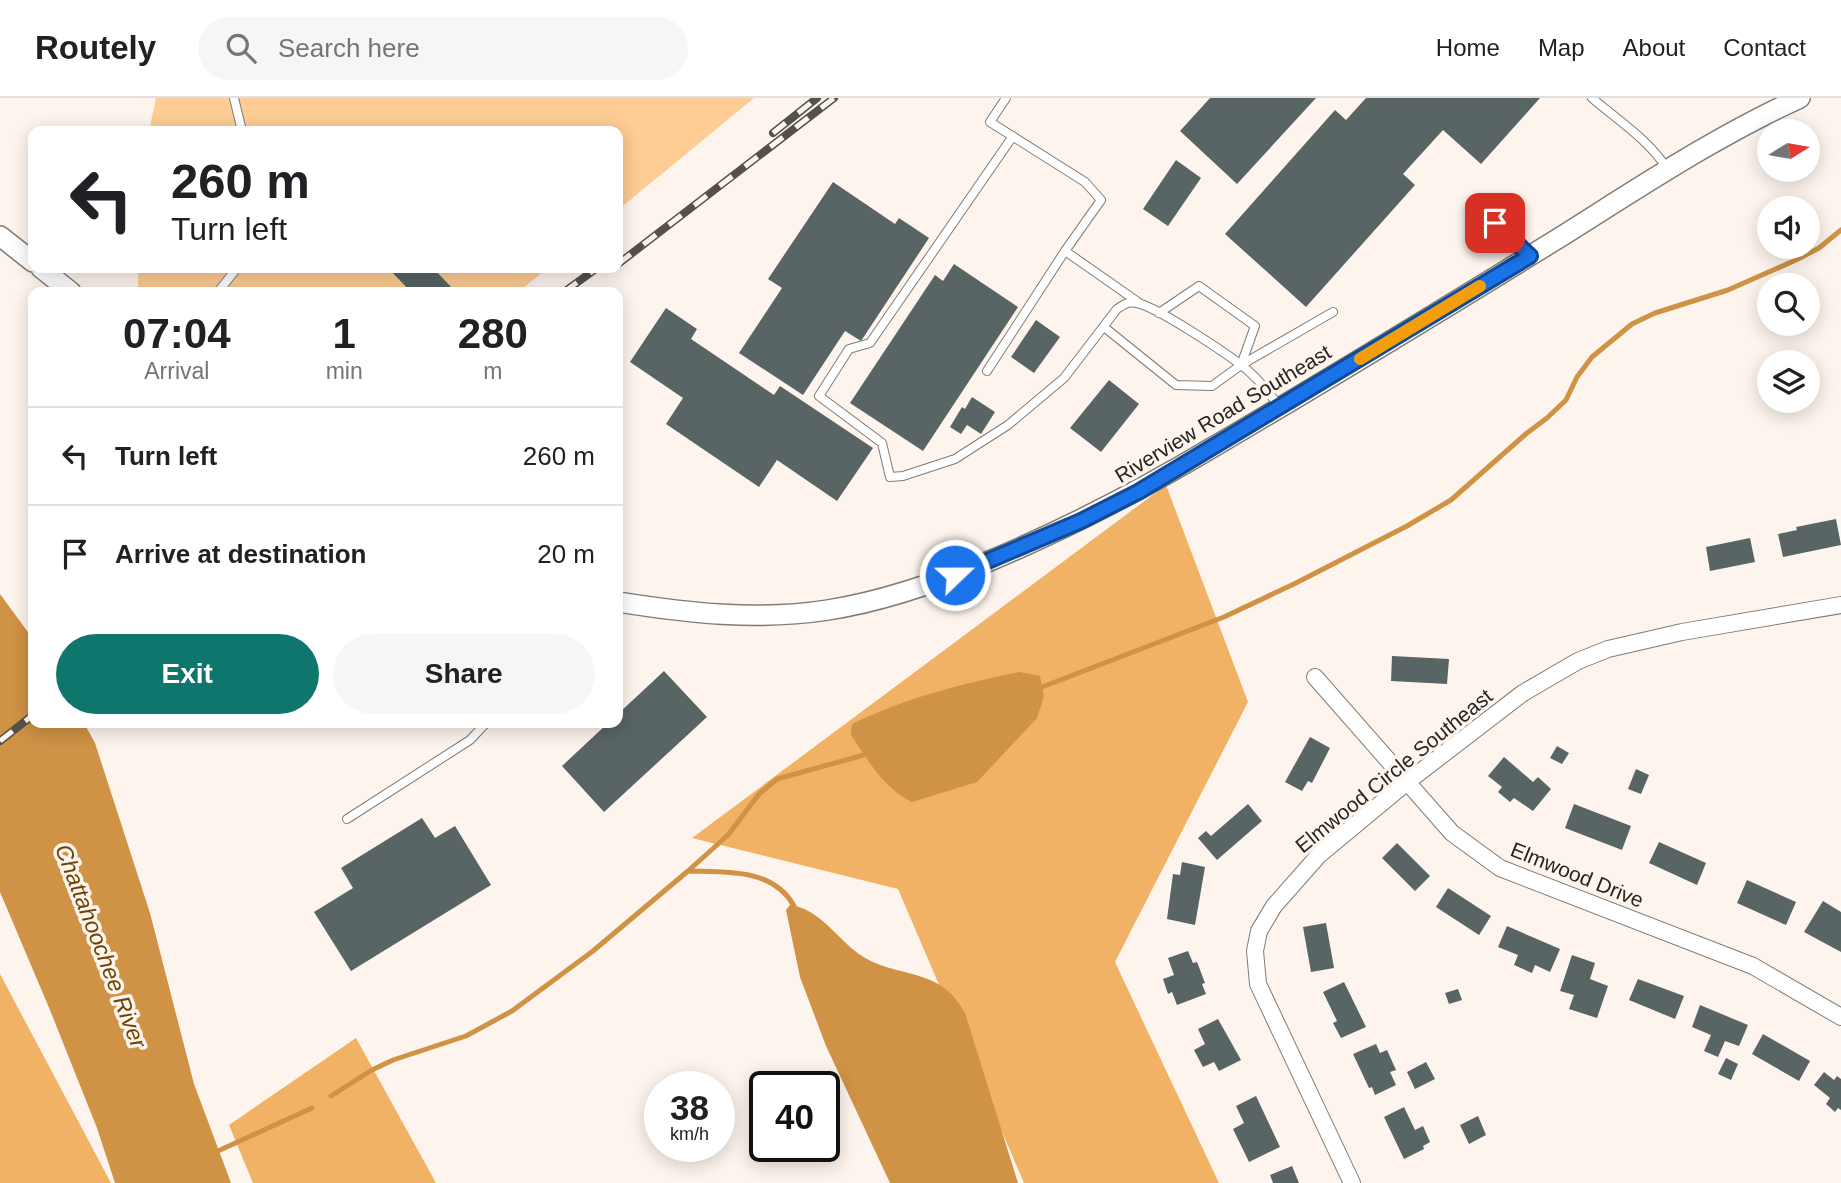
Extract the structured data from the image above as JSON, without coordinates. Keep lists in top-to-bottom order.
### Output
{
  "streets": {
    "street": ["Riverview Road Southeast", "Elmwood Circle Southeast", "Elmwood Drive"]
  },
  "crossings": [
    ["Elmwood Circle Southeast", "Elmwood Drive"]
  ],
  "water": ["Chattahoochee River"],
  "north": "right",
  "page": {
    "header": "Routely",
    "search": "Search here",
    "nav": [
      "Home",
      "Map",
      "About",
      "Contact"
    ],
    "turn": ["260 m", "Turn left"],
    "eta": [
      "07:04",
      "Arrival",
      "1",
      "min",
      "280",
      "m"
    ],
    "list": [
      {
        "name": "Turn left",
        "value": "260 m"
      },
      {
        "name": "Arrive at destination",
        "value": "20 m"
      }
    ],
    "buttons": ["Exit", "Share"],
    "speed": "38 km/h",
    "limit": "40"
  }
}
